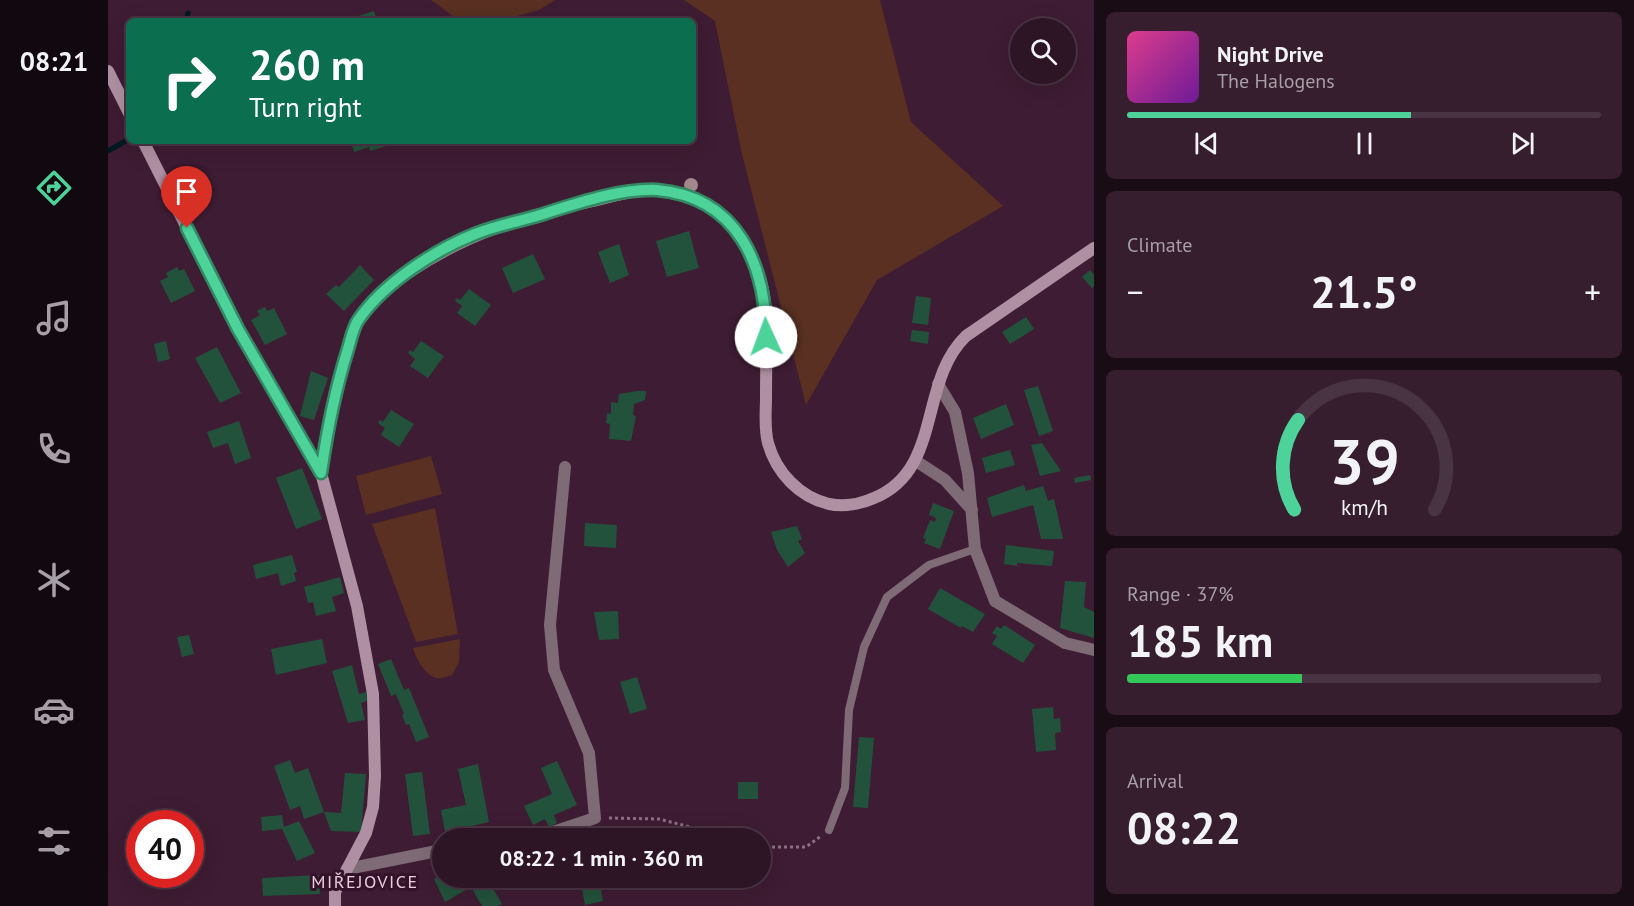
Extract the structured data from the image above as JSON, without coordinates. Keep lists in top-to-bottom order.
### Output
{
  "districts": ["MIŘEJOVICE"],
  "page": {
    "tabs": "08:21",
    "turn": ["260 m", "Turn right"],
    "song": ["Night Drive", "The Halogens"],
    "tile": [
      "Climate",
      ["Range · 37%", "185 km"],
      ["Arrival", "08:22"]
    ],
    "heat": ["−", "21.5°", "+"],
    "limit": "40",
    "trip": "08:22 · 1 min · 360 m",
    "gauge": ["39", "km/h"]
  }
}
